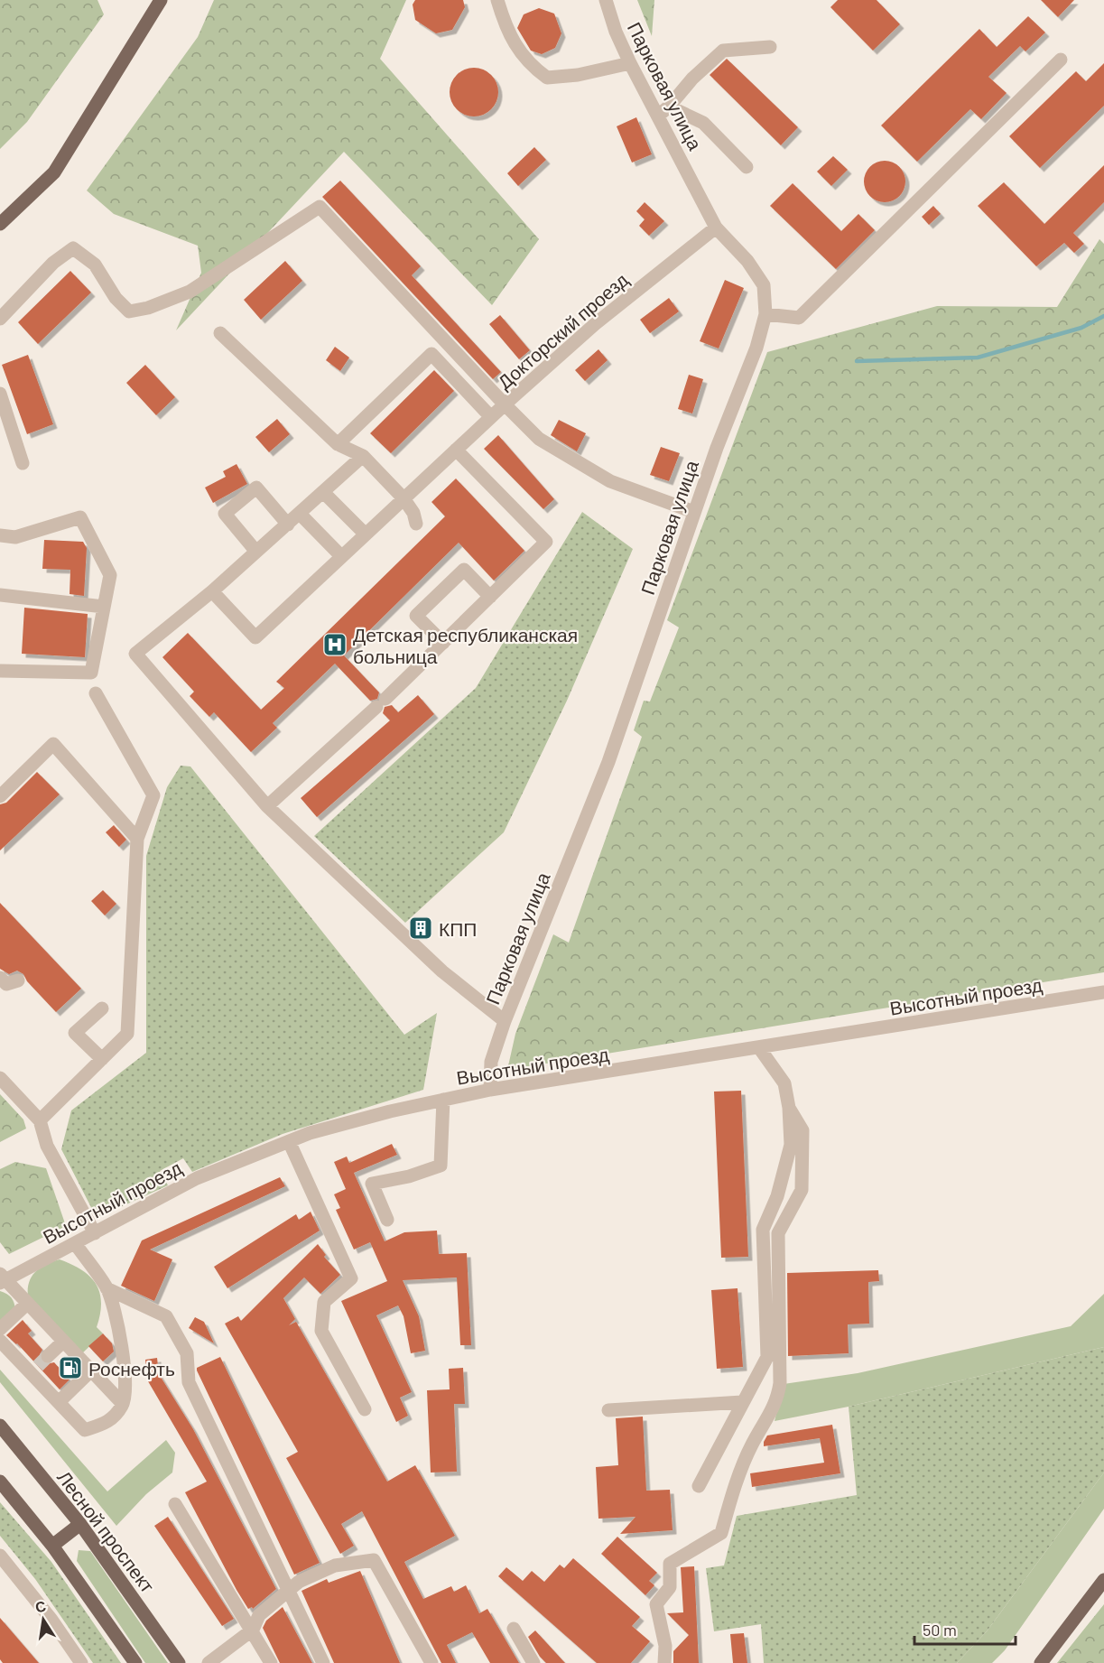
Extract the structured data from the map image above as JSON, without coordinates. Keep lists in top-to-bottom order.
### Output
{
  "streets": {
    "main road": ["Лесной проспект"],
    "street": ["Парковая улица", "Докторский проезд", "Высотный проезд"]
  },
  "crossings": [
    ["Парковая улица", "Докторский проезд"],
    ["Парковая улица", "Высотный проезд"]
  ],
  "places": {
    "hospital": ["Детская республиканская больница"],
    "building": ["КПП"],
    "fuel station": ["Роснефть"]
  },
  "scale_bar": "50 m",
  "north": "top"
}
